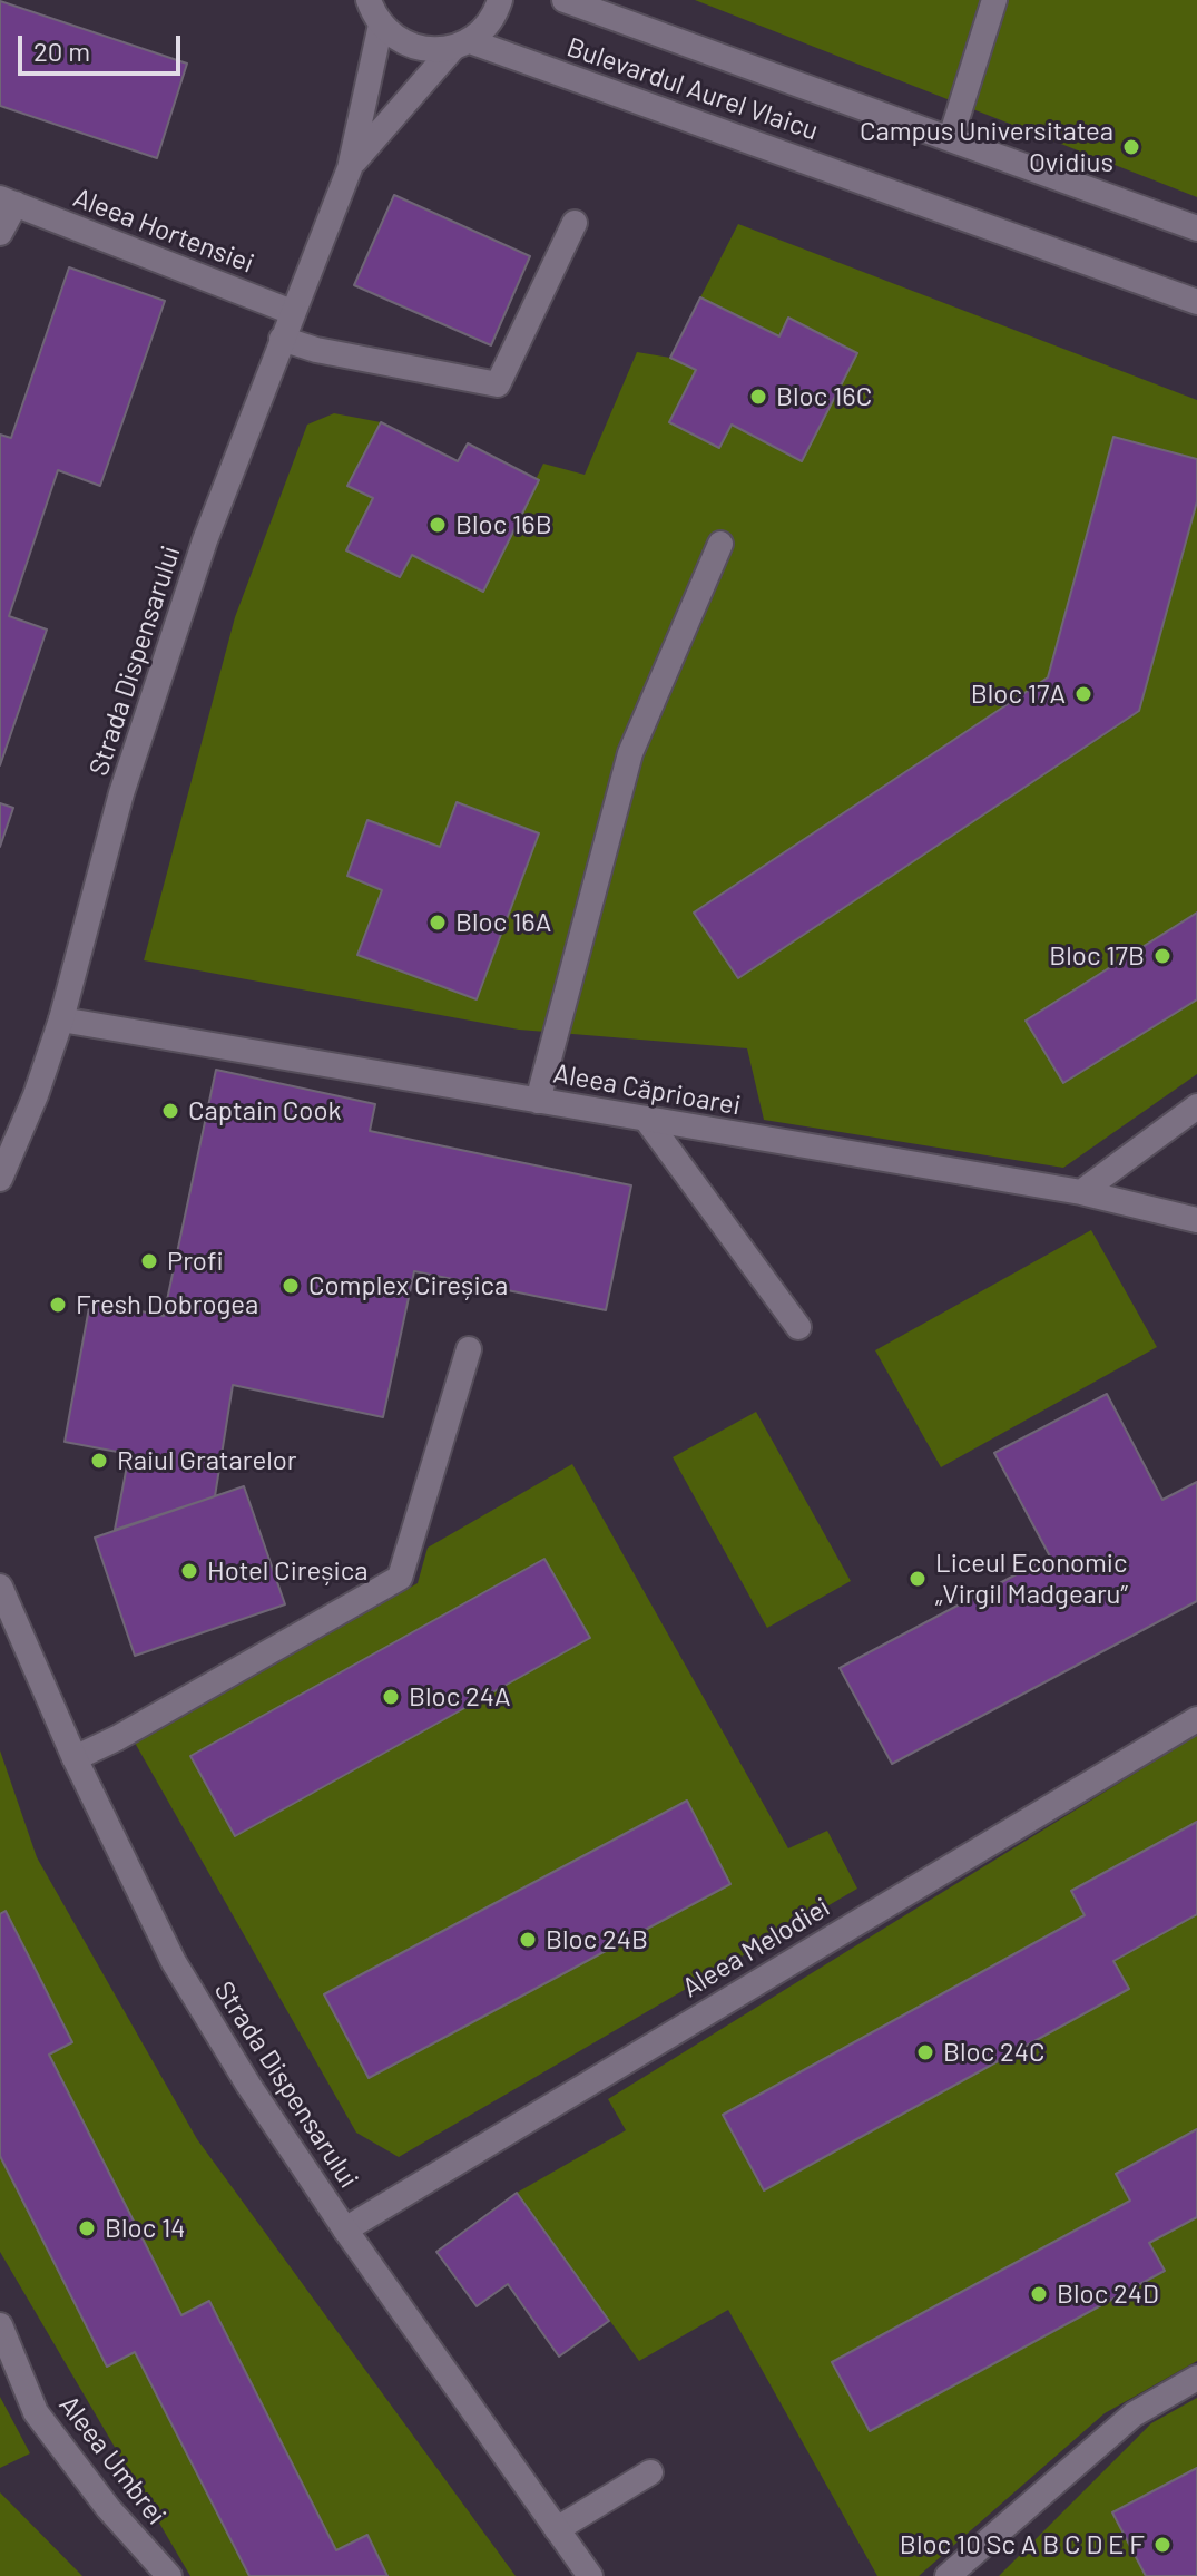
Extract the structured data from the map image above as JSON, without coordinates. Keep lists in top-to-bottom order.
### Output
{
  "streets": {
    "street": [
      "Bulevardul Aurel Vlaicu",
      "Aleea Hortensiei",
      "Strada Dispensarului",
      "Aleea Căprioarei",
      "Aleea Melodiei",
      "Aleea Umbrei"
    ]
  },
  "crossings": [
    ["Bulevardul Aurel Vlaicu", "Strada Dispensarului"],
    ["Aleea Hortensiei", "Strada Dispensarului"],
    ["Strada Dispensarului", "Aleea Căprioarei"],
    ["Strada Dispensarului", "Aleea Melodiei"]
  ],
  "places": [
    "Campus Universitatea Ovidius",
    "Bloc 16C",
    "Bloc 16B",
    "Bloc 17A",
    "Bloc 16A",
    "Bloc 17B",
    "Captain Cook",
    "Profi",
    "Complex Cireșica",
    "Fresh Dobrogea",
    "Raiul Gratarelor",
    "Hotel Cireșica",
    "Liceul Economic „Virgil Madgearu”",
    "Bloc 24A",
    "Bloc 24B",
    "Bloc 24C",
    "Bloc 14",
    "Bloc 24D",
    "Bloc 10 Sc A B C D E F"
  ],
  "scale_bar": "20 m"
}
